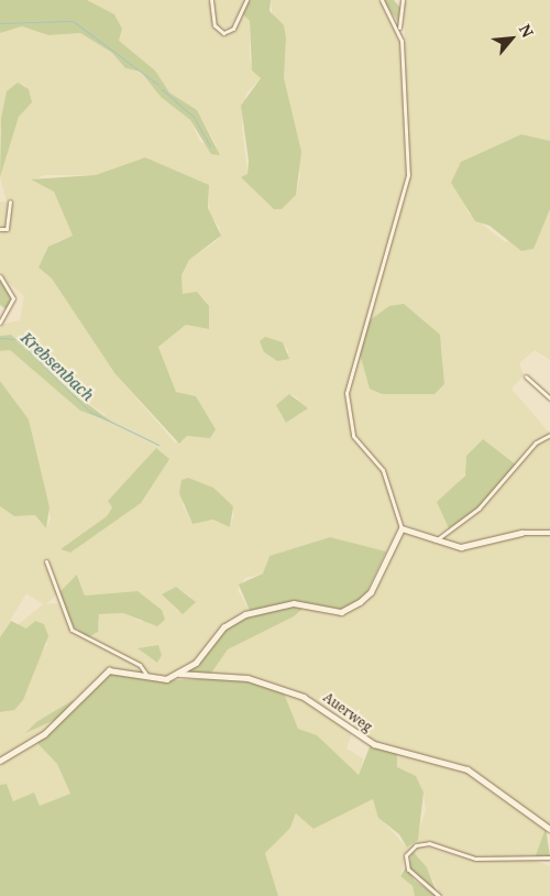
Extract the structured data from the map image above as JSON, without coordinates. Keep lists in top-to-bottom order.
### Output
{
  "streets": {
    "street": ["Auerweg"]
  },
  "water": ["Krebsenbach"],
  "north": "top right"
}
